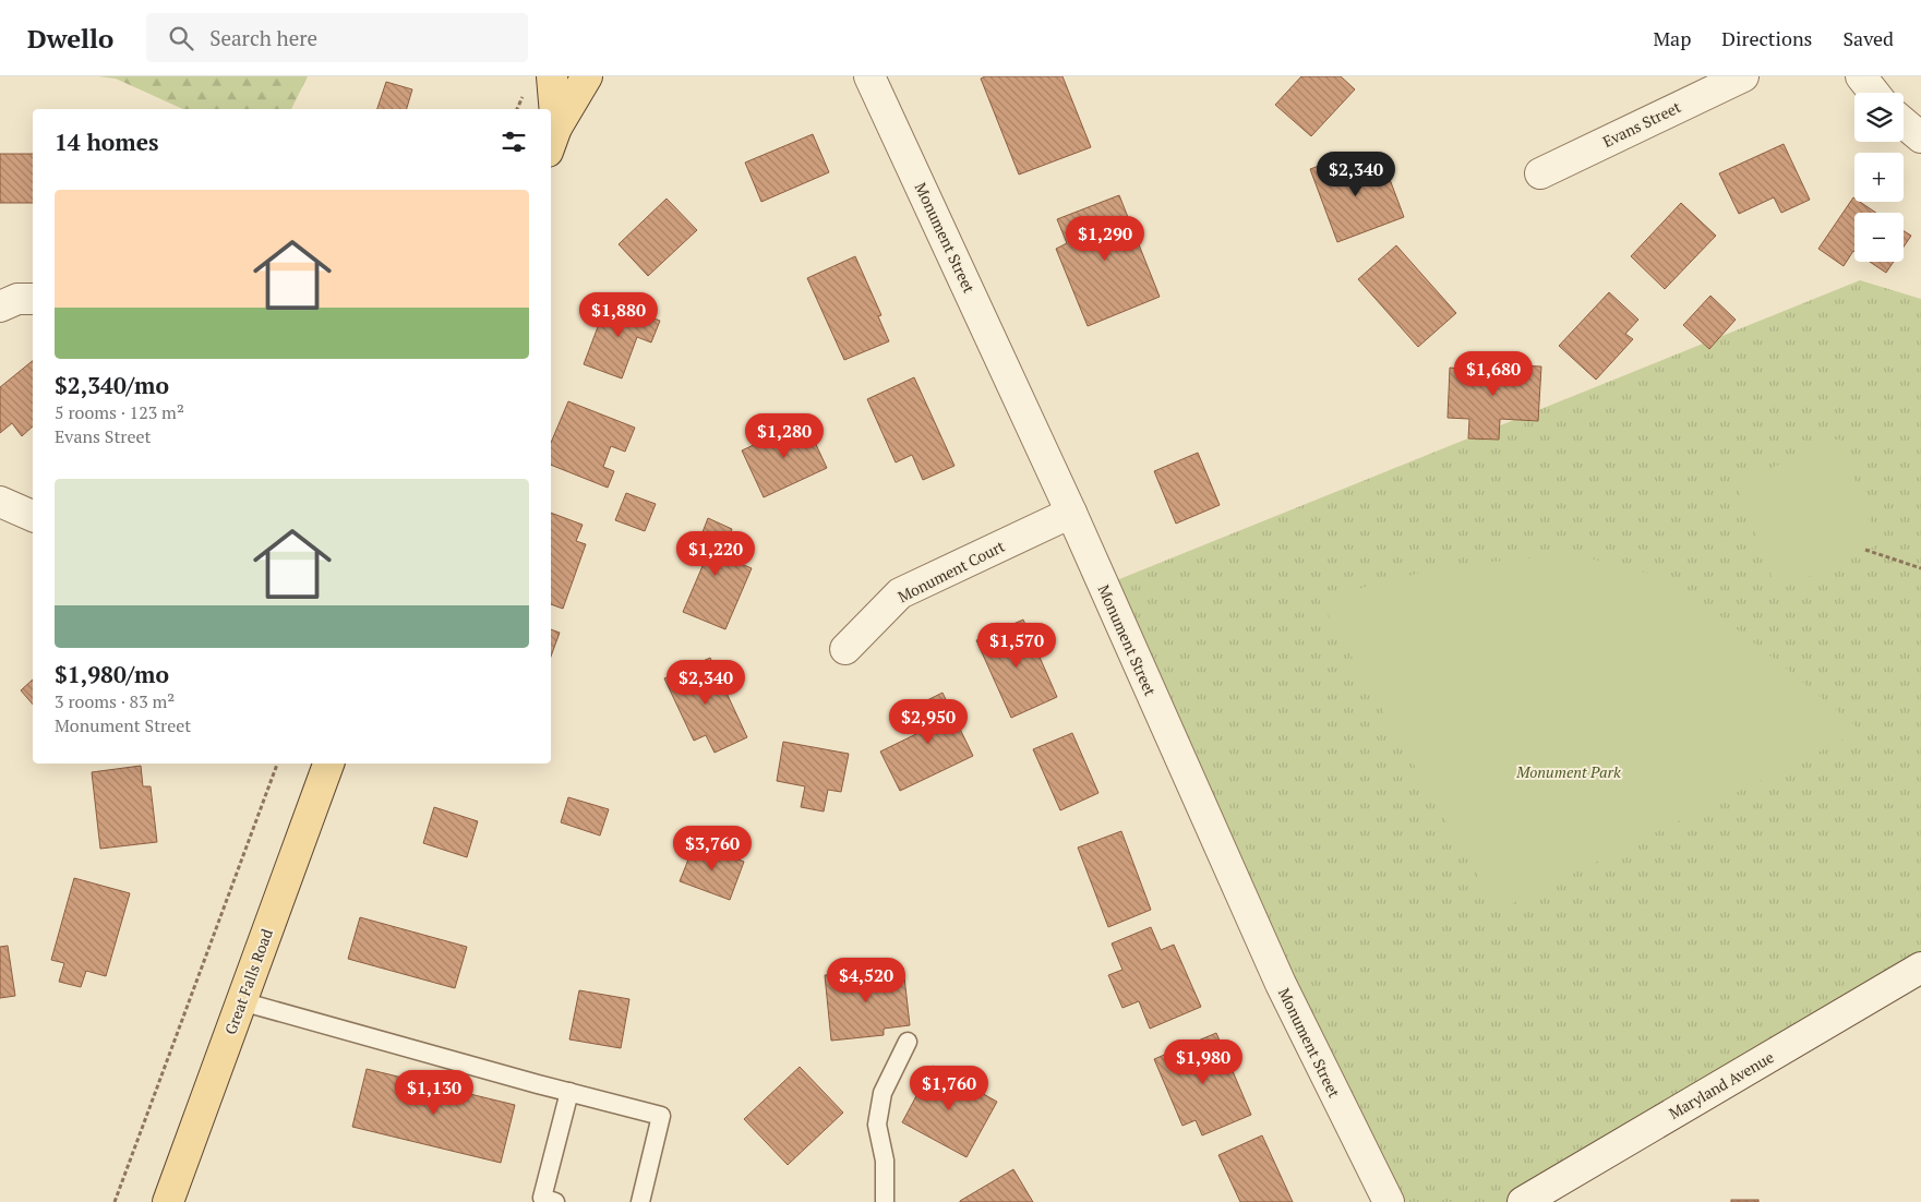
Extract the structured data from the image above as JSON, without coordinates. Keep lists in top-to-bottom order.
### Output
{
  "streets": {
    "main road": ["Great Falls Road"],
    "street": [
      "Evans Street",
      "Monument Street",
      "Monument Court",
      "Maryland Avenue"
    ]
  },
  "crossings": [
    ["Monument Street", "Monument Court"]
  ],
  "parks": ["Monument Park"],
  "page": {
    "header": "Dwello",
    "search": "Search here",
    "nav": ["Map", "Directions", "Saved"],
    "map_buttons": ["+", "−"],
    "heading": "14 homes",
    "price": [
      "$2,340",
      "$1,290",
      "$1,880",
      "$1,680",
      "$1,280",
      "$1,220",
      "$1,570",
      "$2,340",
      "$2,950",
      "$3,760",
      "$4,520",
      "$1,980",
      "$1,760",
      "$1,130"
    ],
    "list": [
      {
        "name": "$2,340/mo",
        "note": "5 rooms · 123 m² · Evans Street"
      },
      {
        "name": "$1,980/mo",
        "note": "3 rooms · 83 m² · Monument Street"
      }
    ]
  }
}
